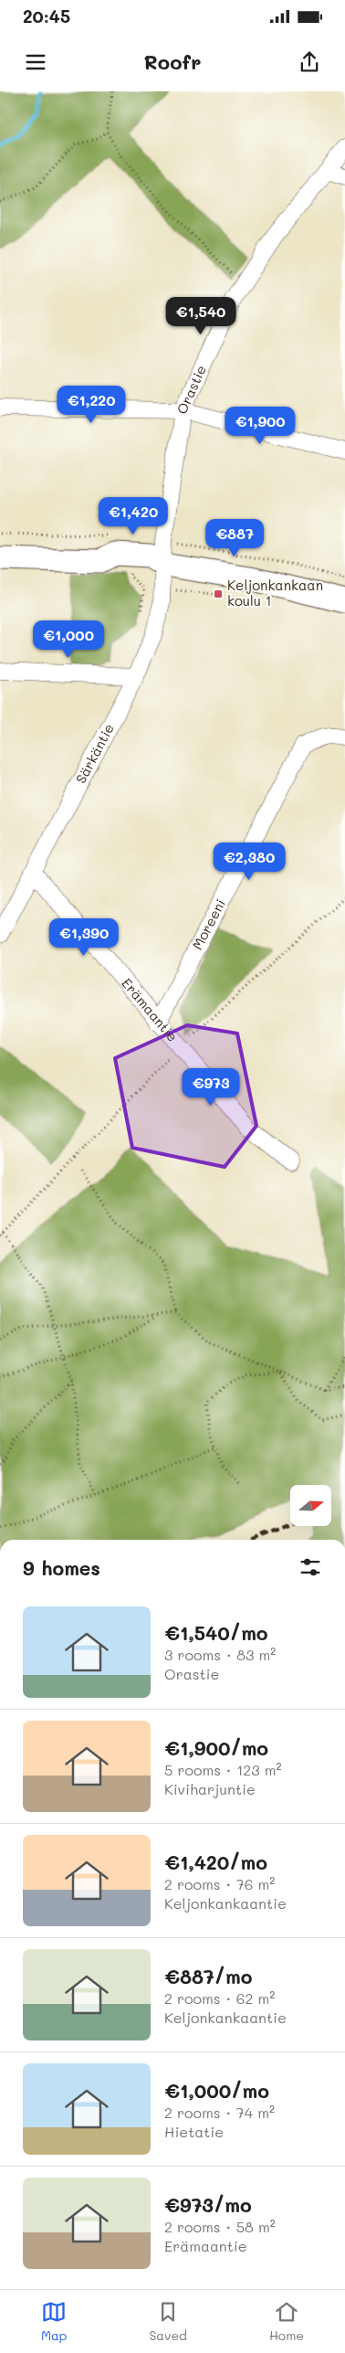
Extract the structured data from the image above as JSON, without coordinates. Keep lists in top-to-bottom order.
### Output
{
  "streets": {
    "street": [
      "Orastie",
      "Särkäntie",
      "Moreeni",
      "Erämaantie"
    ]
  },
  "crossings": [
    ["Orastie", "Särkäntie"],
    ["Särkäntie", "Erämaantie"],
    ["Moreeni", "Erämaantie"]
  ],
  "places": {
    "transit": ["Keljonkankaan koulu 1"]
  },
  "north": "right",
  "page": {
    "status": "20:45",
    "header": "Roofr",
    "price": [
      "€1,540",
      "€1,220",
      "€1,900",
      "€1,420",
      "€887",
      "€1,000",
      "€2,380",
      "€1,390",
      "€973"
    ],
    "heading": "9 homes",
    "list": [
      {
        "name": "€1,540/mo",
        "note": "3 rooms · 83 m² · Orastie"
      },
      {
        "name": "€1,900/mo",
        "note": "5 rooms · 123 m² · Kiviharjuntie"
      },
      {
        "name": "€1,420/mo",
        "note": "2 rooms · 76 m² · Keljonkankaantie"
      },
      {
        "name": "€887/mo",
        "note": "2 rooms · 62 m² · Keljonkankaantie"
      },
      {
        "name": "€1,000/mo",
        "note": "2 rooms · 74 m² · Hietatie"
      },
      {
        "name": "€973/mo",
        "note": "2 rooms · 58 m² · Erämaantie"
      }
    ],
    "tabs": ["Map", "Saved", "Home"]
  }
}
